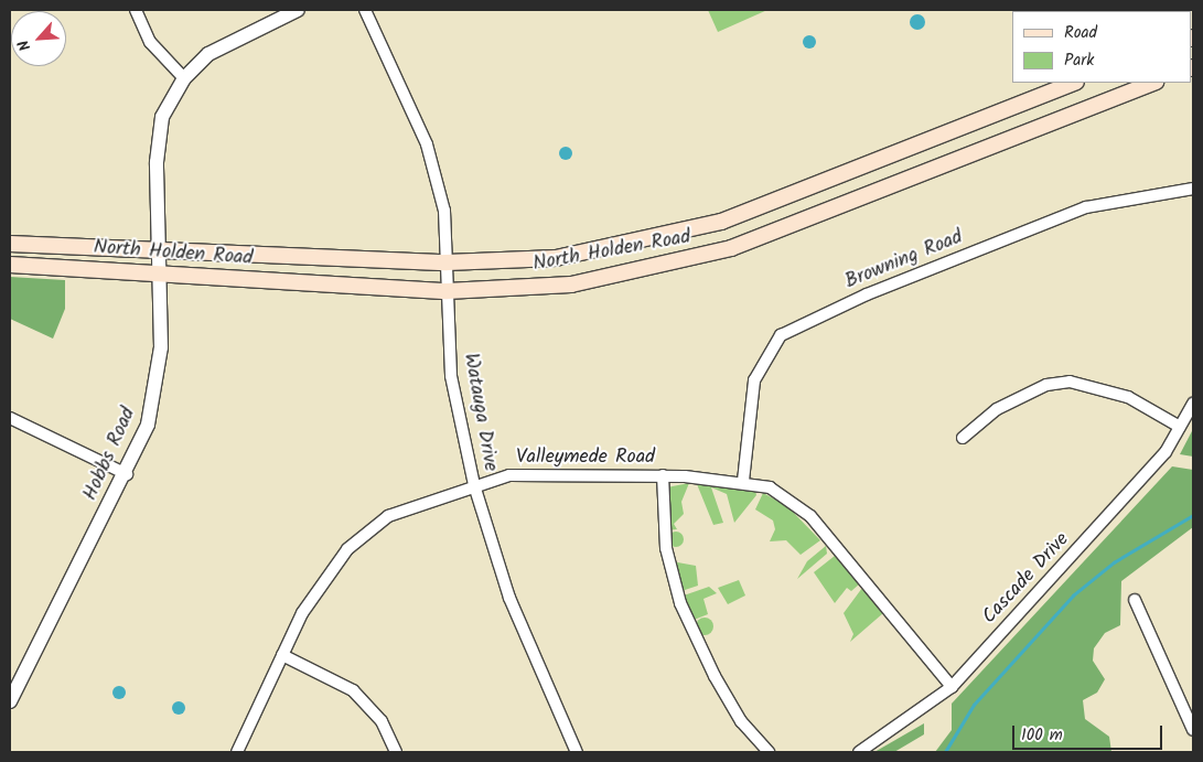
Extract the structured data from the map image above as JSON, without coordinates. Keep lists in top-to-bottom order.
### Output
{
  "streets": {
    "main road": ["North Holden Road"],
    "street": [
      "Browning Road",
      "Watauga Drive",
      "Hobbs Road",
      "Valleymede Road",
      "Cascade Drive"
    ]
  },
  "crossings": [
    ["North Holden Road", "Watauga Drive"],
    ["North Holden Road", "Hobbs Road"],
    ["Browning Road", "Valleymede Road"],
    ["Watauga Drive", "Valleymede Road"],
    ["Valleymede Road", "Cascade Drive"]
  ],
  "legend": ["Road", "Park"],
  "scale_bar": "100 m",
  "north": "bottom left"
}
